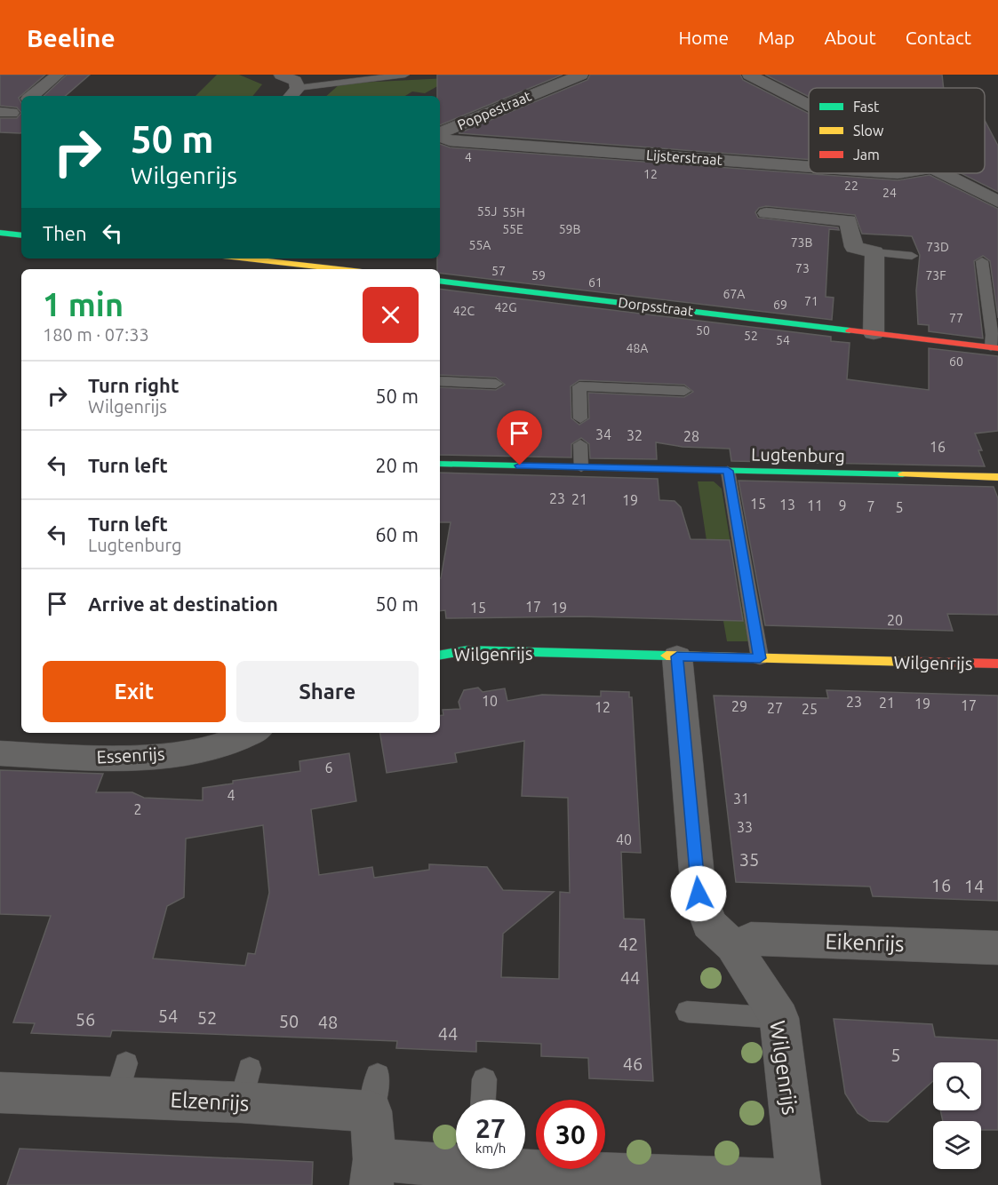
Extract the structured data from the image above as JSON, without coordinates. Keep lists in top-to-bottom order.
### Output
{
  "streets": {
    "street": [
      "Poppestraat",
      "Lijsterstraat",
      "Dorpsstraat",
      "Lugtenburg",
      "Wilgenrijs",
      "Essenrijs",
      "Eikenrijs",
      "Elzenrijs"
    ]
  },
  "crossings": [
    ["Wilgenrijs", "Eikenrijs"],
    ["Wilgenrijs", "Elzenrijs"]
  ],
  "house_numbers": [
    "4",
    "12",
    "22",
    "24",
    "55J",
    "55H",
    "55E",
    "59B",
    "73B",
    "55A",
    "73D",
    "73",
    "57",
    "59",
    "73F",
    "61",
    "67A",
    "71",
    "69",
    "42G",
    "42C",
    "77",
    "50",
    "52",
    "54",
    "48A",
    "60",
    "34",
    "32",
    "28",
    "16",
    "23",
    "21",
    "19",
    "15",
    "13",
    "11",
    "9",
    "7",
    "5",
    "17",
    "15",
    "19",
    "20",
    "10",
    "23",
    "21",
    "19",
    "17",
    "29",
    "12",
    "27",
    "25",
    "6",
    "4",
    "31",
    "2",
    "33",
    "40",
    "35",
    "16",
    "14",
    "42",
    "44",
    "54",
    "52",
    "56",
    "50",
    "48",
    "44",
    "5",
    "46"
  ],
  "legend": ["Fast", "Slow", "Jam"],
  "page": {
    "header": "Beeline",
    "nav": [
      "Home",
      "Map",
      "About",
      "Contact"
    ],
    "turn": ["50 m", "Wilgenrijs"],
    "then": "Then",
    "heading": ["1 min", "180 m · 07:33"],
    "list": [
      {
        "name": "Turn right",
        "note": "Wilgenrijs",
        "value": "50 m"
      },
      {
        "name": "Turn left",
        "value": "20 m"
      },
      {
        "name": "Turn left",
        "note": "Lugtenburg",
        "value": "60 m"
      },
      {
        "name": "Arrive at destination",
        "value": "50 m"
      }
    ],
    "buttons": ["Exit", "Share"],
    "speed": "27 km/h",
    "limit": "30"
  }
}
